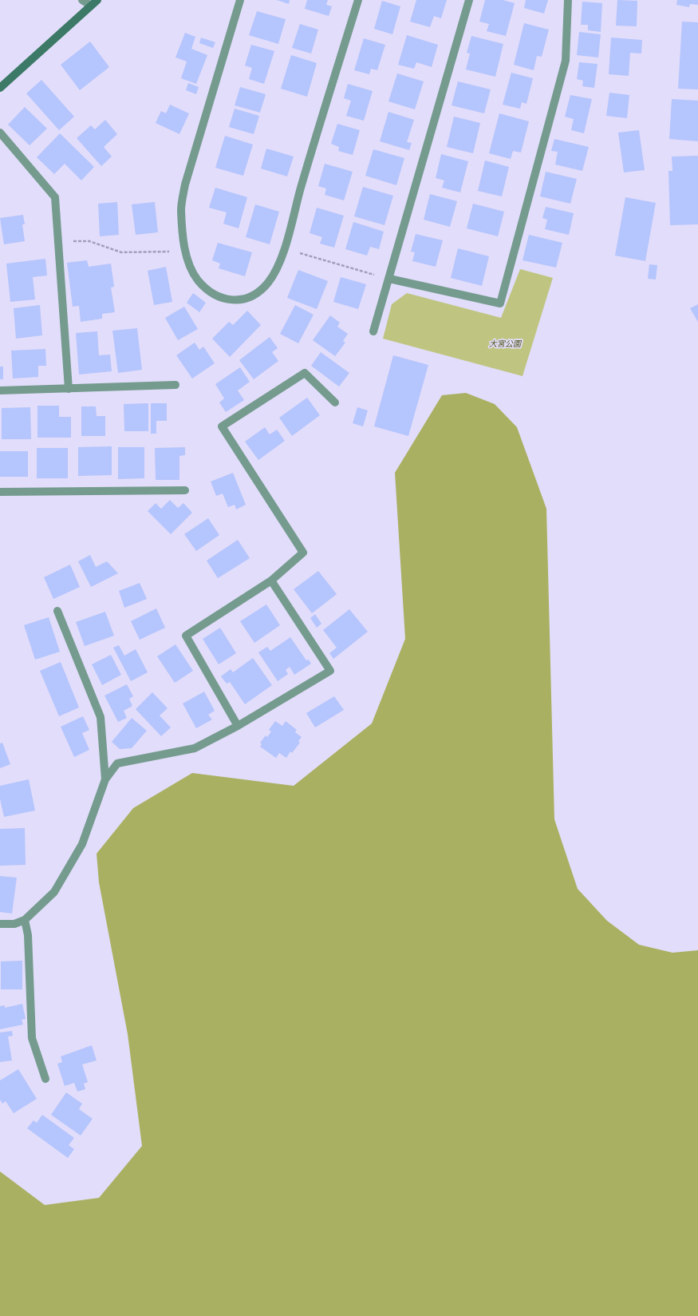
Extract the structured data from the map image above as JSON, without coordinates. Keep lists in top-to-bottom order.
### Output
{
  "parks": ["大宮公園"]
}
